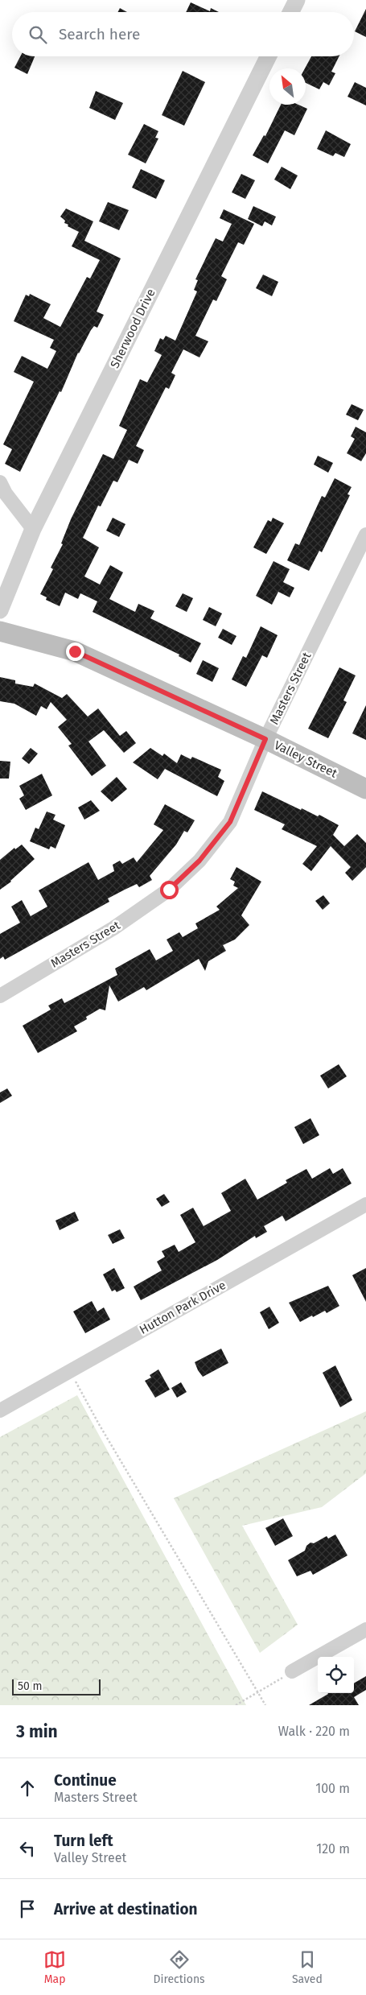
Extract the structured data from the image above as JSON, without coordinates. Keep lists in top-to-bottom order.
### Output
{
  "streets": {
    "main road": ["Valley Street"],
    "street": ["Sherwood Drive", "Masters Street", "Hutton Park Drive"]
  },
  "crossings": [
    ["Masters Street", "Valley Street"]
  ],
  "scale_bar": "50 m",
  "north": "top left",
  "page": {
    "search": "Search here",
    "scale": "50 m",
    "heading": ["3 min", "Walk · 220 m"],
    "list": [
      ["Continue", "Masters Street", "100 m"],
      ["Turn left", "Valley Street", "120 m"],
      "Arrive at destination"
    ],
    "nav": ["Map", "Directions", "Saved"]
  }
}
